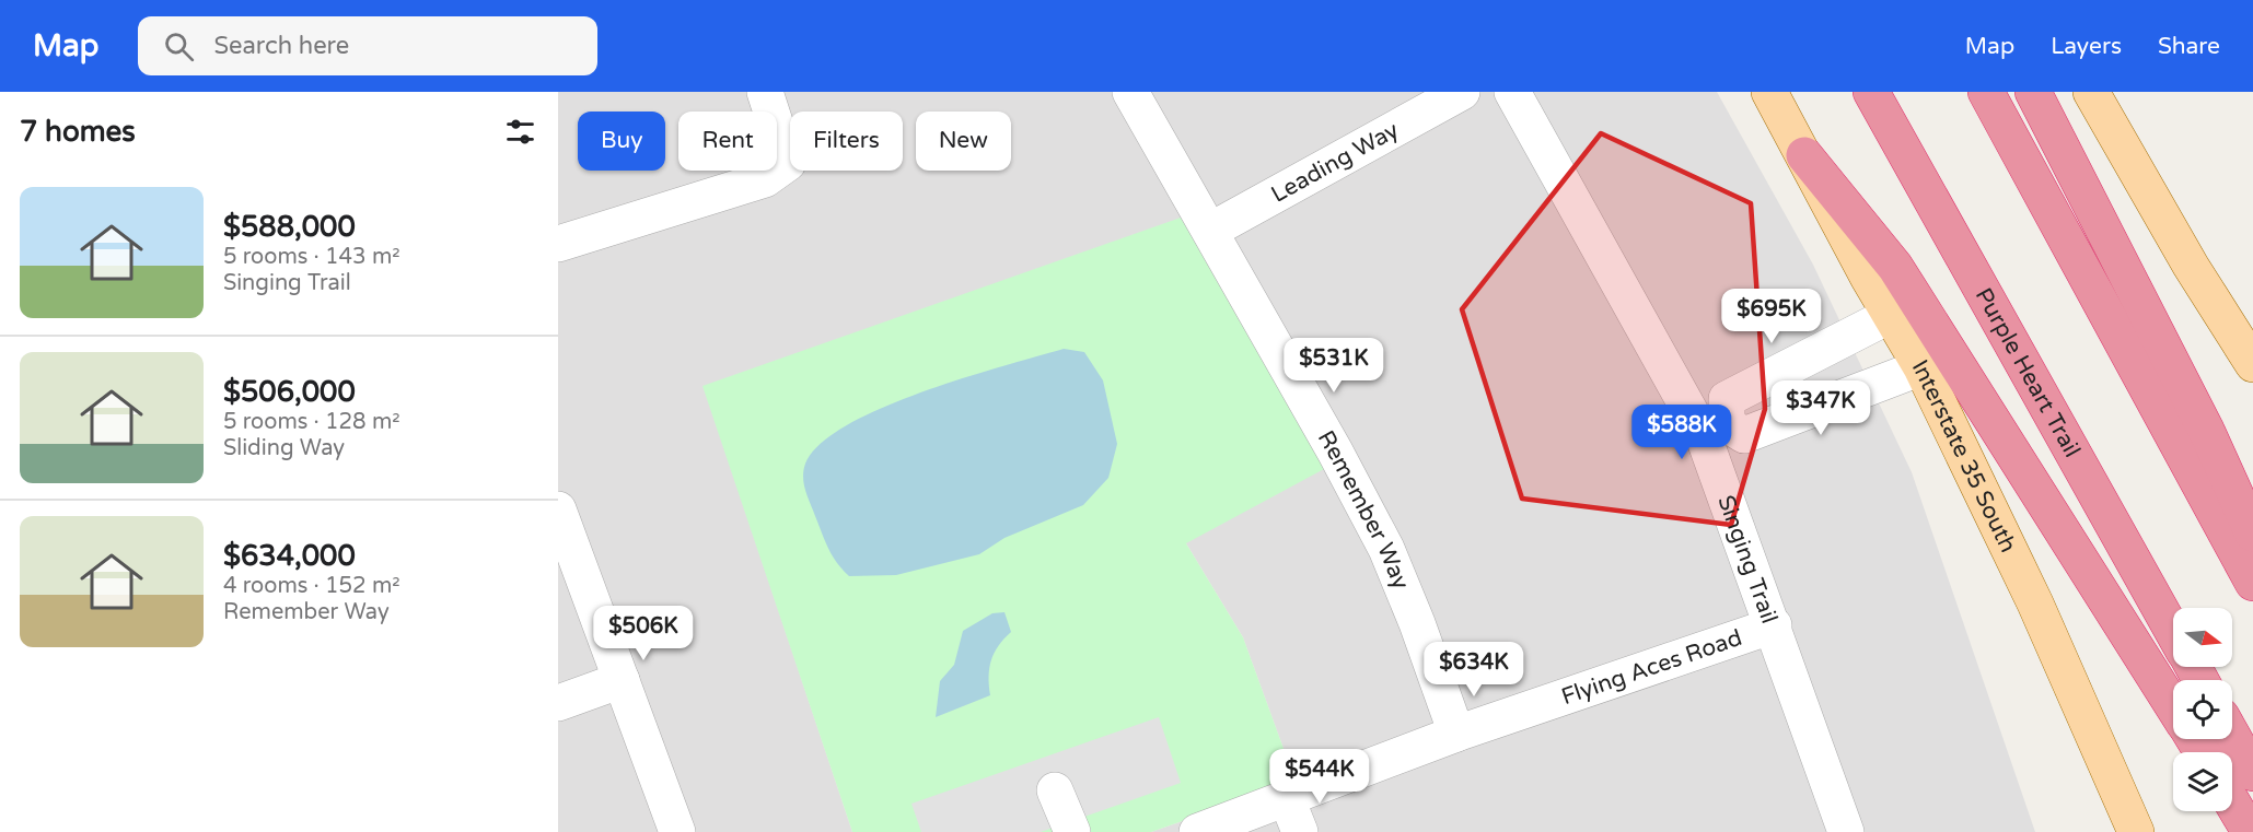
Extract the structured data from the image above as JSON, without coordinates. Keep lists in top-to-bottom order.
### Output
{
  "streets": {
    "highway": ["Purple Heart Trail"],
    "main road": ["Interstate 35 South"],
    "street": [
      "Leading Way",
      "Remember Way",
      "Singing Trail",
      "Flying Aces Road"
    ]
  },
  "crossings": [
    ["Leading Way", "Remember Way"],
    ["Remember Way", "Flying Aces Road"],
    ["Singing Trail", "Flying Aces Road"]
  ],
  "north": "right",
  "page": {
    "header": "Map",
    "search": "Search here",
    "nav": ["Map", "Layers", "Share"],
    "heading": "7 homes",
    "chip": [
      "Buy",
      "Rent",
      "Filters",
      "New"
    ],
    "list": [
      {
        "name": "$588,000",
        "note": "5 rooms · 143 m² · Singing Trail"
      },
      {
        "name": "$506,000",
        "note": "5 rooms · 128 m² · Sliding Way"
      },
      {
        "name": "$634,000",
        "note": "4 rooms · 152 m² · Remember Way"
      }
    ],
    "price": [
      "$695K",
      "$531K",
      "$347K",
      "$588K",
      "$506K",
      "$634K",
      "$544K"
    ]
  }
}
